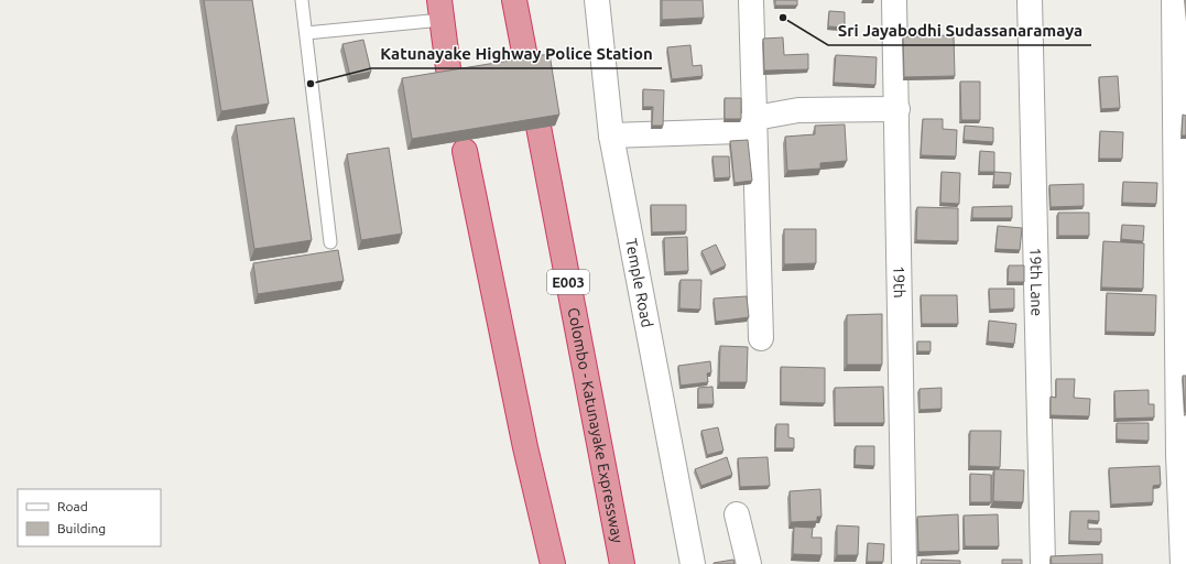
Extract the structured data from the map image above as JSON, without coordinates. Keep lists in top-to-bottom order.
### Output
{
  "streets": {
    "highway": ["E003", "Colombo - Katunayake Expressway"],
    "street": ["19th", "19th Lane", "Temple Road"]
  },
  "places": ["Sri Jayabodhi Sudassanaramaya", "Katunayake Highway Police Station"],
  "legend": ["Road", "Building"]
}
